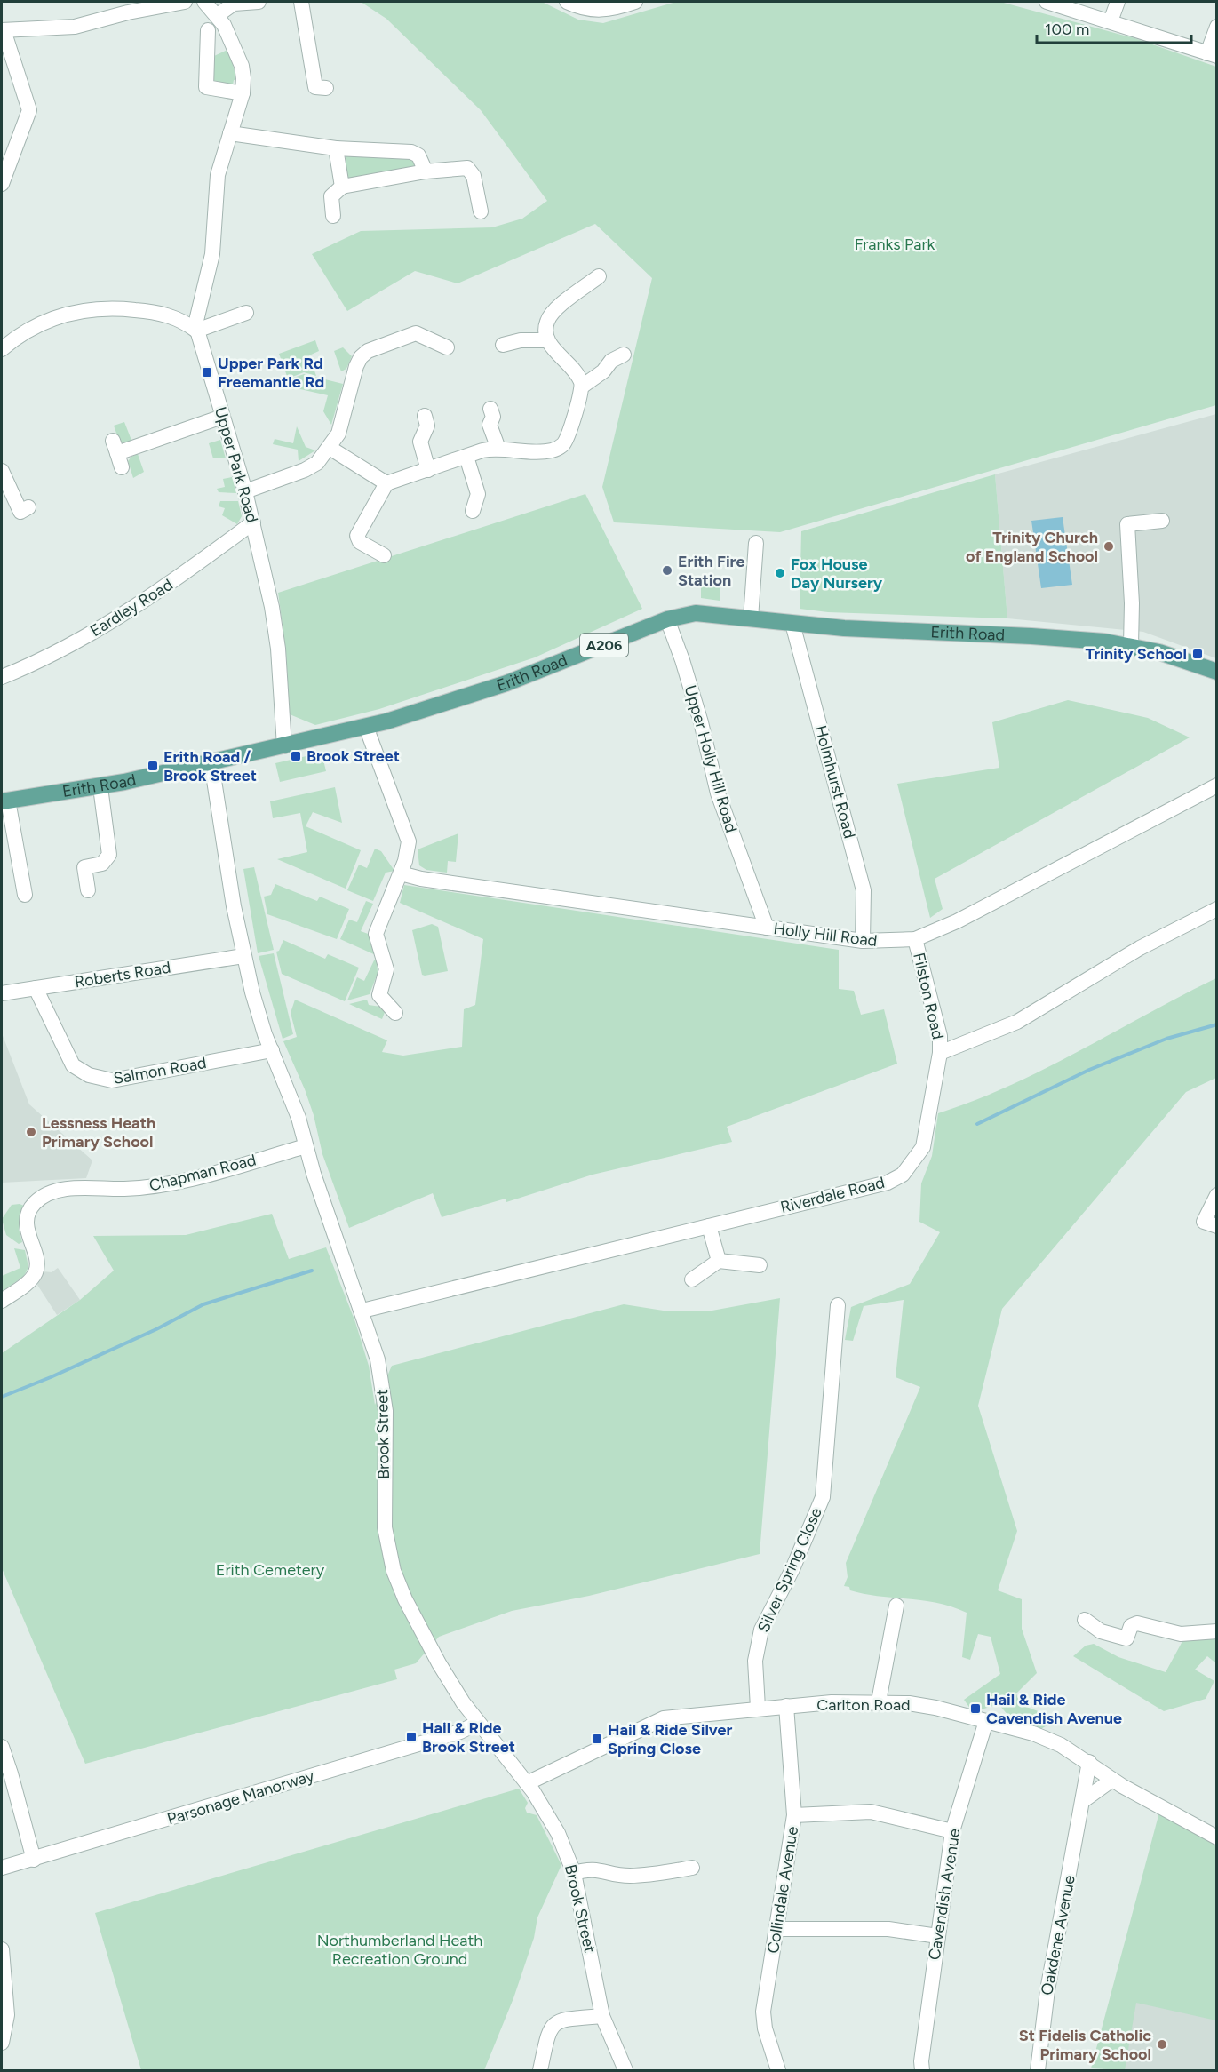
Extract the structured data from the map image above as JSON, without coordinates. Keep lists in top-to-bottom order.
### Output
{
  "streets": {
    "main road": ["Erith Road", "A206"],
    "street": [
      "Upper Park Road",
      "Eardley Road",
      "Upper Holly Hill Road",
      "Holmhurst Road",
      "Holly Hill Road",
      "Roberts Road",
      "Filston Road",
      "Salmon Road",
      "Chapman Road",
      "Riverdale Road",
      "Brook Street",
      "Silver Spring Close",
      "Carlton Road",
      "Parsonage Manorway",
      "Collindale Avenue",
      "Cavendish Avenue",
      "Oakdene Avenue"
    ]
  },
  "crossings": [
    ["Upper Park Road", "Eardley Road"],
    ["Upper Park Road", "Erith Road"],
    ["Erith Road", "Upper Holly Hill Road"],
    ["Erith Road", "Holmhurst Road"],
    ["Erith Road", "Brook Street"],
    ["Upper Holly Hill Road", "Holly Hill Road"],
    ["Holmhurst Road", "Holly Hill Road"],
    ["Holly Hill Road", "Filston Road"],
    ["Roberts Road", "Salmon Road"],
    ["Roberts Road", "Brook Street"],
    ["Filston Road", "Riverdale Road"],
    ["Salmon Road", "Brook Street"],
    ["Chapman Road", "Brook Street"],
    ["Riverdale Road", "Brook Street"],
    ["Brook Street", "Carlton Road"],
    ["Brook Street", "Parsonage Manorway"],
    ["Silver Spring Close", "Carlton Road"],
    ["Carlton Road", "Collindale Avenue"],
    ["Carlton Road", "Cavendish Avenue"],
    ["Carlton Road", "Oakdene Avenue"]
  ],
  "parks": ["Franks Park", "Erith Cemetery", "Northumberland Heath Recreation Ground"],
  "places": {
    "transit": [
      "Upper Park Rd Freemantle Rd",
      "Trinity School",
      "Brook Street",
      "Erith Road / Brook Street",
      "Hail & Ride Cavendish Avenue",
      "Hail & Ride Brook Street",
      "Hail & Ride Silver Spring Close"
    ],
    "other": [
      "Trinity Church of England School",
      "Erith Fire Station",
      "Fox House Day Nursery",
      "Lessness Heath Primary School",
      "St Fidelis Catholic Primary School"
    ]
  },
  "scale_bar": "100 m"
}
